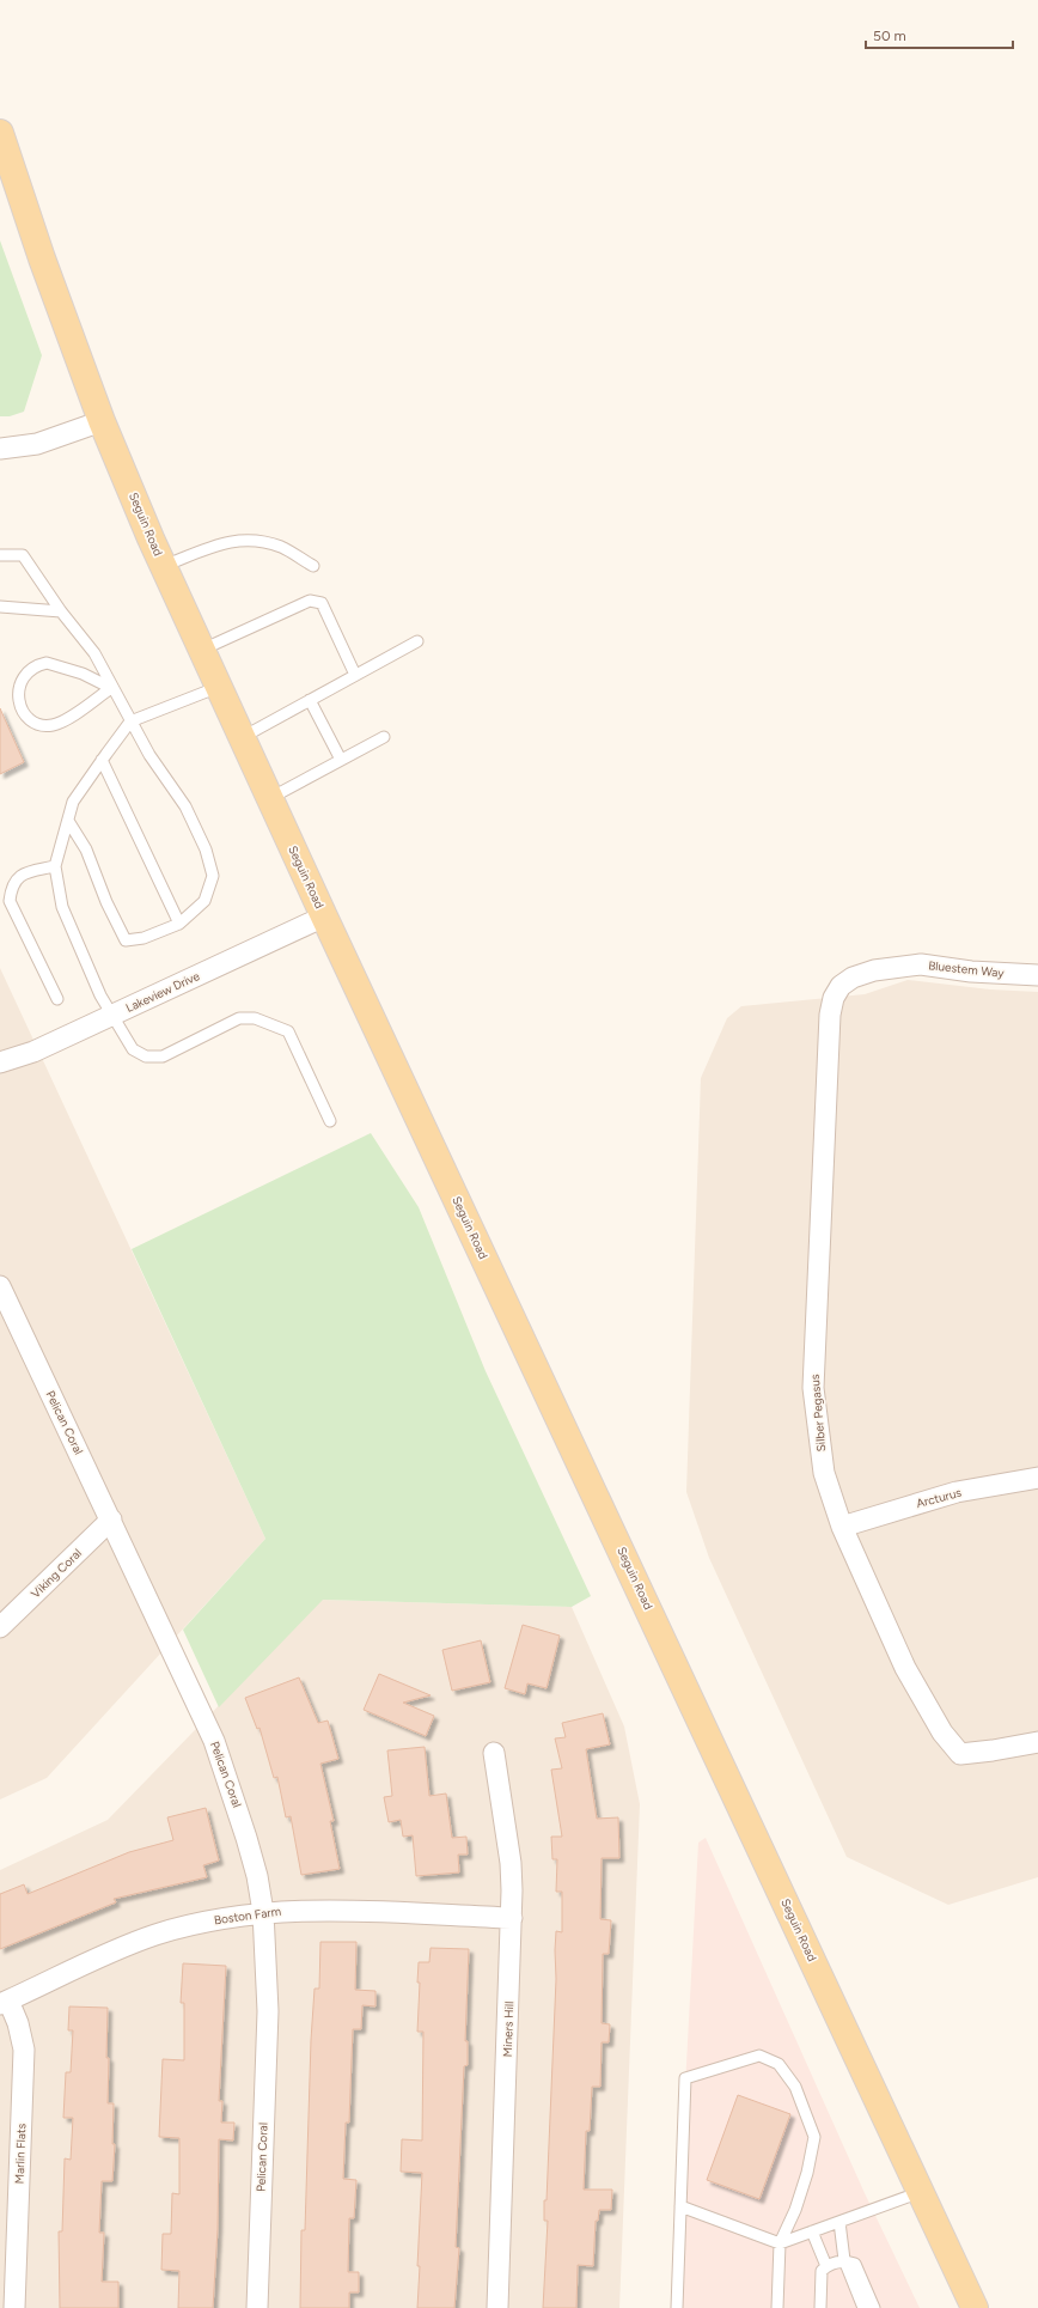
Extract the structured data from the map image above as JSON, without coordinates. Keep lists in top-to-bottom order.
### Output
{
  "streets": {
    "main road": ["Seguin Road"],
    "street": [
      "Bluestem Way",
      "Lakeview Drive",
      "Silber Pegasus",
      "Pelican Coral",
      "Arcturus",
      "Viking Coral",
      "Boston Farm",
      "Miners Hill",
      "Marlin Flats"
    ]
  },
  "crossings": [
    ["Seguin Road", "Lakeview Drive"],
    ["Bluestem Way", "Silber Pegasus"],
    ["Silber Pegasus", "Arcturus"],
    ["Pelican Coral", "Viking Coral"],
    ["Pelican Coral", "Boston Farm"],
    ["Boston Farm", "Miners Hill"],
    ["Boston Farm", "Marlin Flats"]
  ],
  "scale_bar": "50 m"
}
